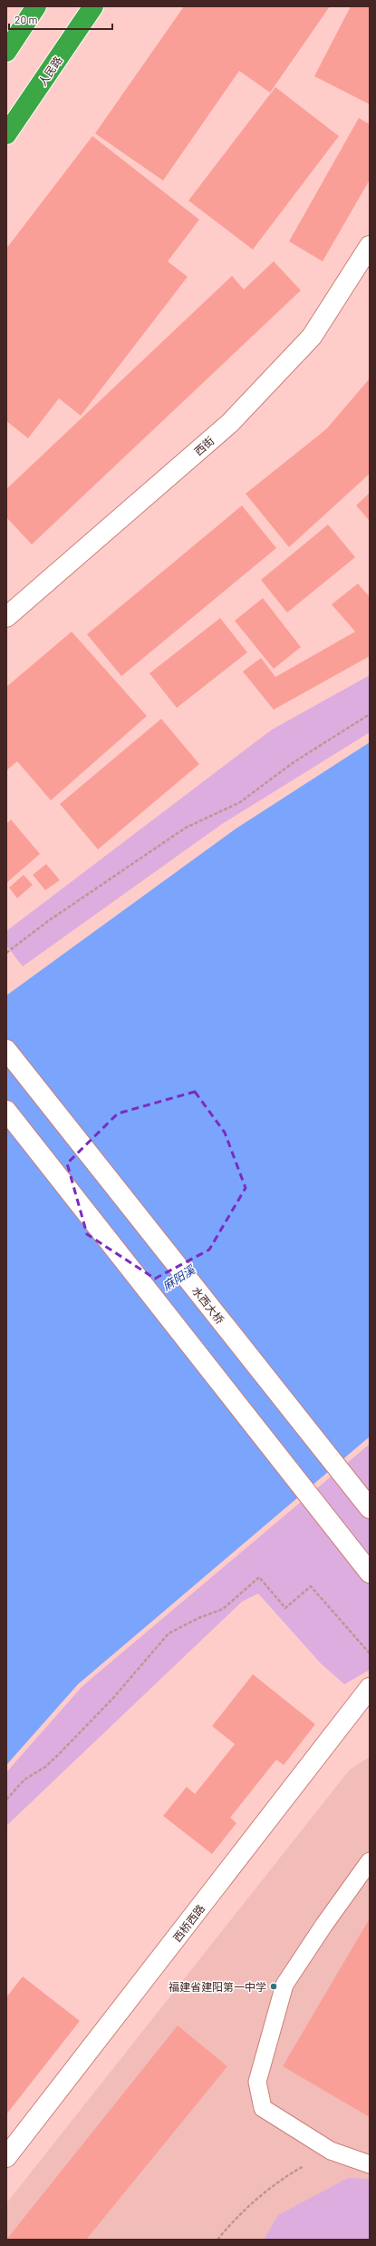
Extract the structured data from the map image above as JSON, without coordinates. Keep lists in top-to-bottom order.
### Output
{
  "streets": {
    "highway": ["人民路"],
    "main road": ["西街", "水西大桥", "西桥西路"]
  },
  "water": ["麻阳溪"],
  "places": ["福建省建阳第一中学"],
  "scale_bar": "20 m"
}
